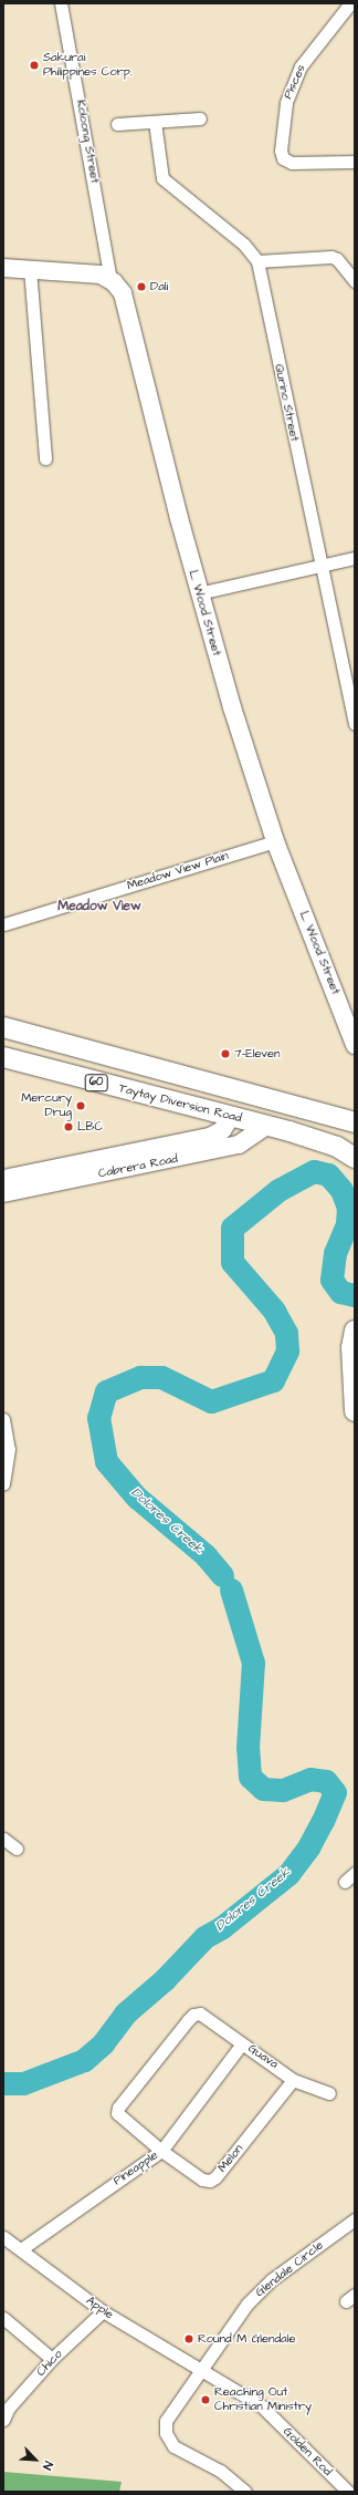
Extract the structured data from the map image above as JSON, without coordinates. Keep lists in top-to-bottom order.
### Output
{
  "streets": {
    "main road": [
      "L. Wood Street",
      "60",
      "Taytay Diversion Road",
      "Cabrera Road"
    ],
    "street": [
      "Pisces",
      "Koloong Street",
      "Qurino Street",
      "Meadow View Plain",
      "Guava",
      "Melon",
      "Pineapple",
      "Glendale Circle",
      "Apple",
      "Chico",
      "Golden Rod"
    ]
  },
  "crossings": [
    ["Koloong Street", "L. Wood Street"],
    ["L. Wood Street", "Meadow View Plain"],
    ["Taytay Diversion Road", "Cabrera Road"],
    ["Guava", "Melon"],
    ["Guava", "Pineapple"],
    ["Melon", "Pineapple"],
    ["Pineapple", "Apple"],
    ["Glendale Circle", "Apple"],
    ["Glendale Circle", "Golden Rod"],
    ["Apple", "Chico"],
    ["Apple", "Golden Rod"]
  ],
  "districts": ["Meadow View"],
  "water": ["Dolores Creek"],
  "places": [
    "Sakurai Philippines Corp.",
    "Dali",
    "7-Eleven",
    "Mercury Drug",
    "LBC",
    "Round M Glendale",
    "Reaching Out Christian Ministry"
  ],
  "north": "bottom right"
}
